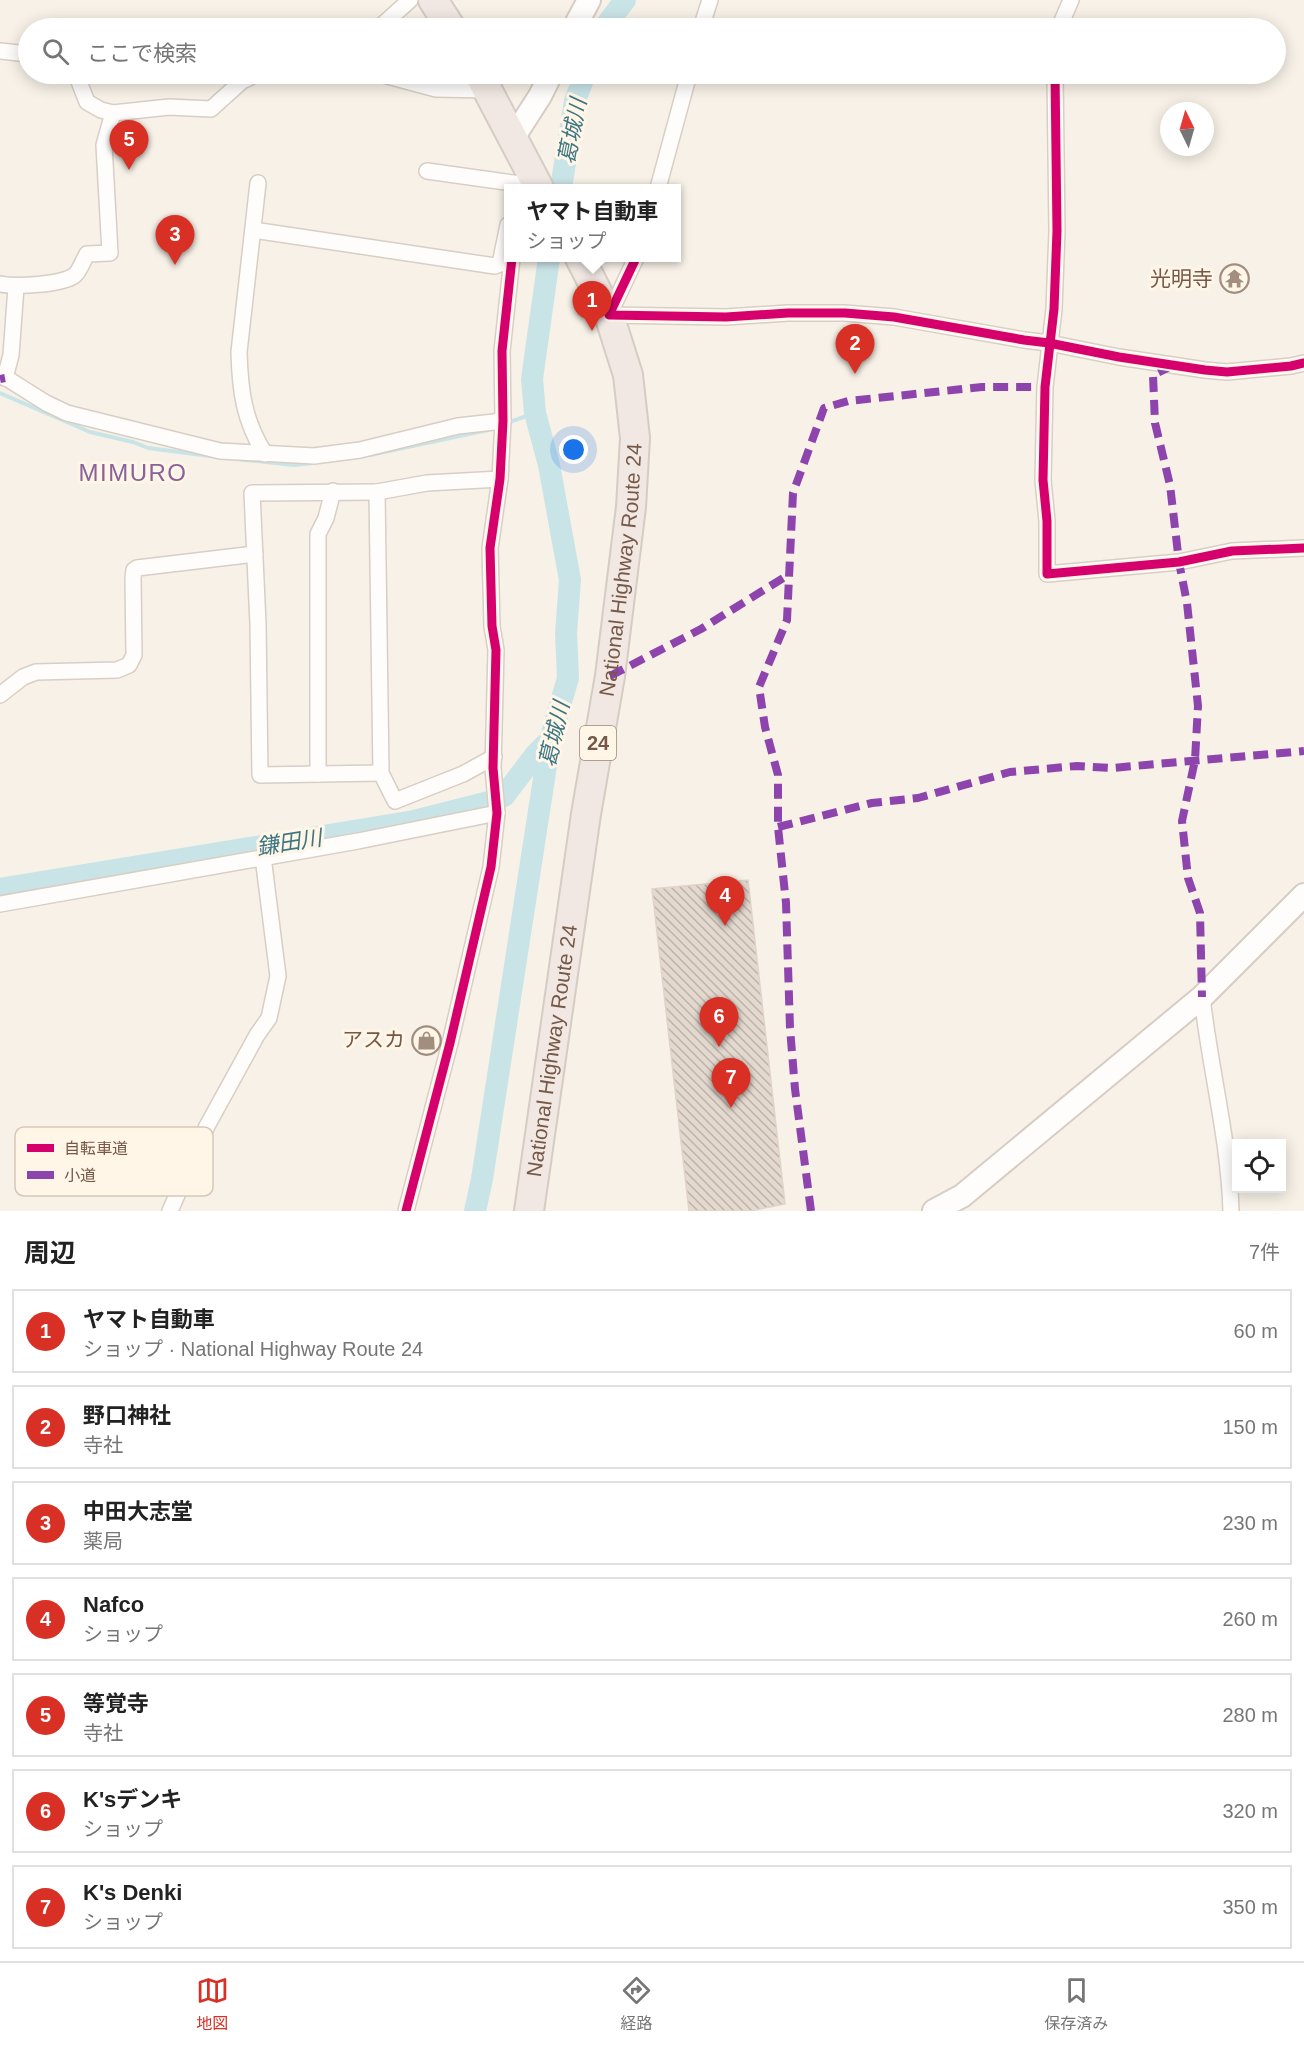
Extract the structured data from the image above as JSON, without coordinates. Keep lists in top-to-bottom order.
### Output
{
  "streets": {
    "highway": ["National Highway Route 24", "24"]
  },
  "districts": ["MIMURO"],
  "water": ["葛城川", "鎌田川"],
  "places": {
    "temple": ["光明寺"],
    "shop": ["アスカ"]
  },
  "legend": ["自転車道", "小道"],
  "north": "top",
  "page": {
    "search": "ここで検索",
    "pins": [
      "5",
      "3",
      "1",
      "2",
      "4",
      "6",
      "7"
    ],
    "popup": ["ヤマト自動車", "ショップ"],
    "heading": ["周辺", "7件"],
    "list": [
      {
        "mark": "1",
        "name": "ヤマト自動車",
        "note": "ショップ · National Highway Route 24",
        "value": "60 m"
      },
      {
        "mark": "2",
        "name": "野口神社",
        "note": "寺社",
        "value": "150 m"
      },
      {
        "mark": "3",
        "name": "中田大志堂",
        "note": "薬局",
        "value": "230 m"
      },
      {
        "mark": "4",
        "name": "Nafco",
        "note": "ショップ",
        "value": "260 m"
      },
      {
        "mark": "5",
        "name": "等覚寺",
        "note": "寺社",
        "value": "280 m"
      },
      {
        "mark": "6",
        "name": "K'sデンキ",
        "note": "ショップ",
        "value": "320 m"
      },
      {
        "mark": "7",
        "name": "K's Denki",
        "note": "ショップ",
        "value": "350 m"
      }
    ],
    "nav": ["地図", "経路", "保存済み"]
  }
}
